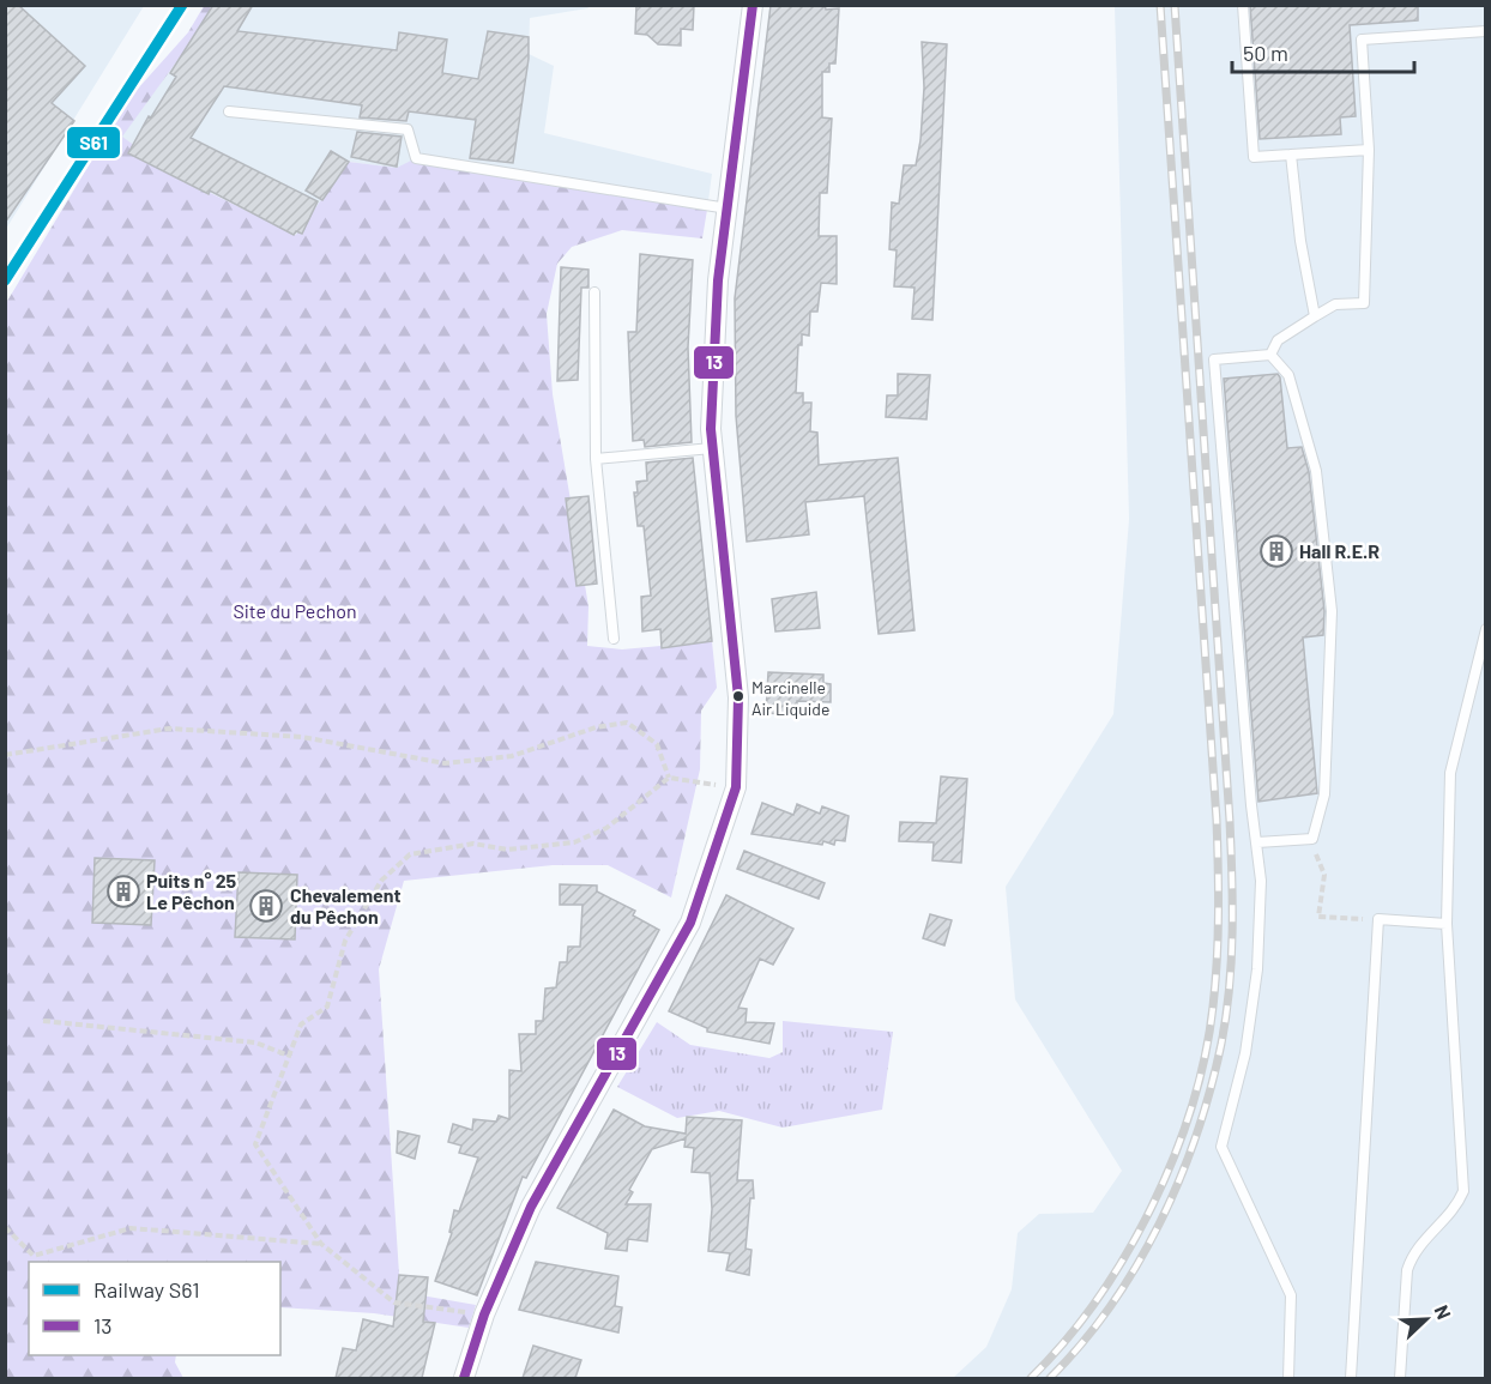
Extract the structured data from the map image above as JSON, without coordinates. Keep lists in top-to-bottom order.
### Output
{
  "parks": ["Site du Pechon"],
  "places": {
    "building": ["Hall R.E.R", "Puits n° 25 Le Pêchon", "Chevalement du Pêchon"],
    "other": ["Marcinelle Air Liquide"]
  },
  "lines": ["rail line S61", "transit line 13"],
  "legend": ["Railway S61", "13"],
  "scale_bar": "50 m",
  "north": "top right"
}
